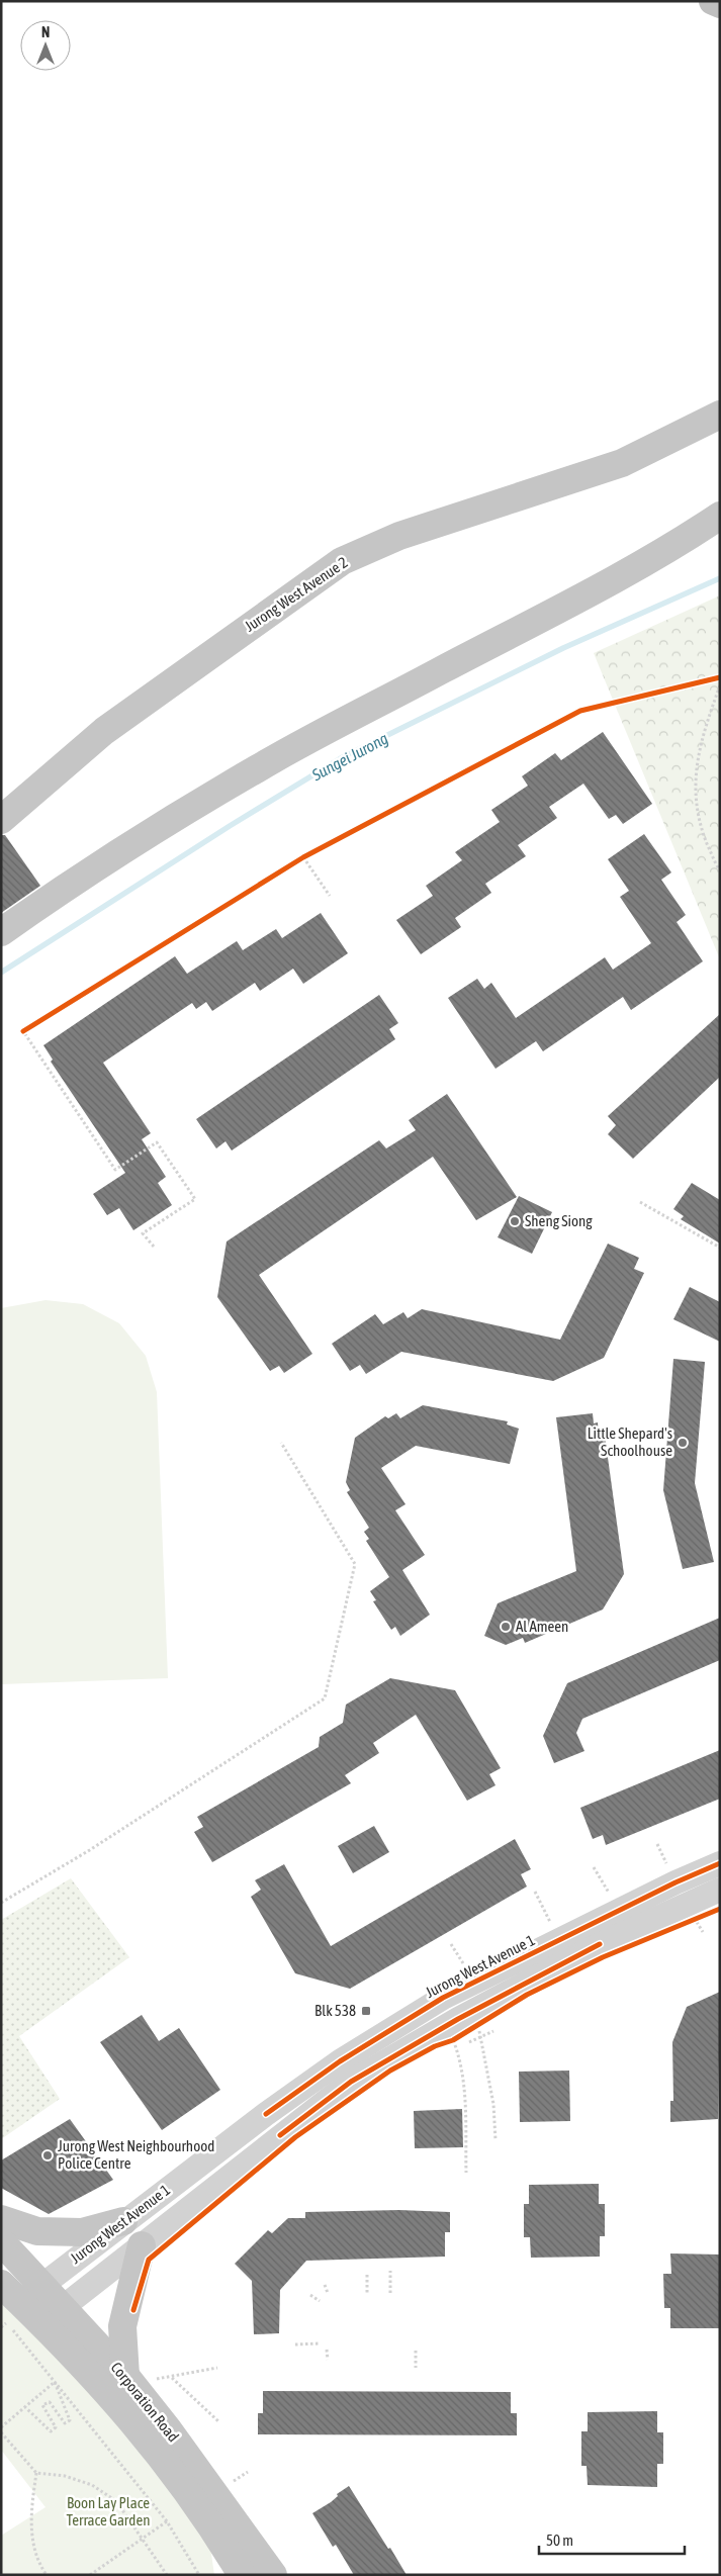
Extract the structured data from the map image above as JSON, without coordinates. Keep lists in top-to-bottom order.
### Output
{
  "streets": {
    "main road": ["Jurong West Avenue 2", "Corporation Road"],
    "street": ["Jurong West Avenue 1"]
  },
  "crossings": [
    ["Jurong West Avenue 1", "Corporation Road"]
  ],
  "water": ["Sungei Jurong"],
  "parks": ["Boon Lay Place Terrace Garden"],
  "places": {
    "other": [
      "Sheng Siong",
      "Little Shepard's Schoolhouse",
      "Al Ameen",
      "Jurong West Neighbourhood Police Centre"
    ],
    "transit": ["Blk 538"]
  },
  "scale_bar": "50 m",
  "north": "top"
}
